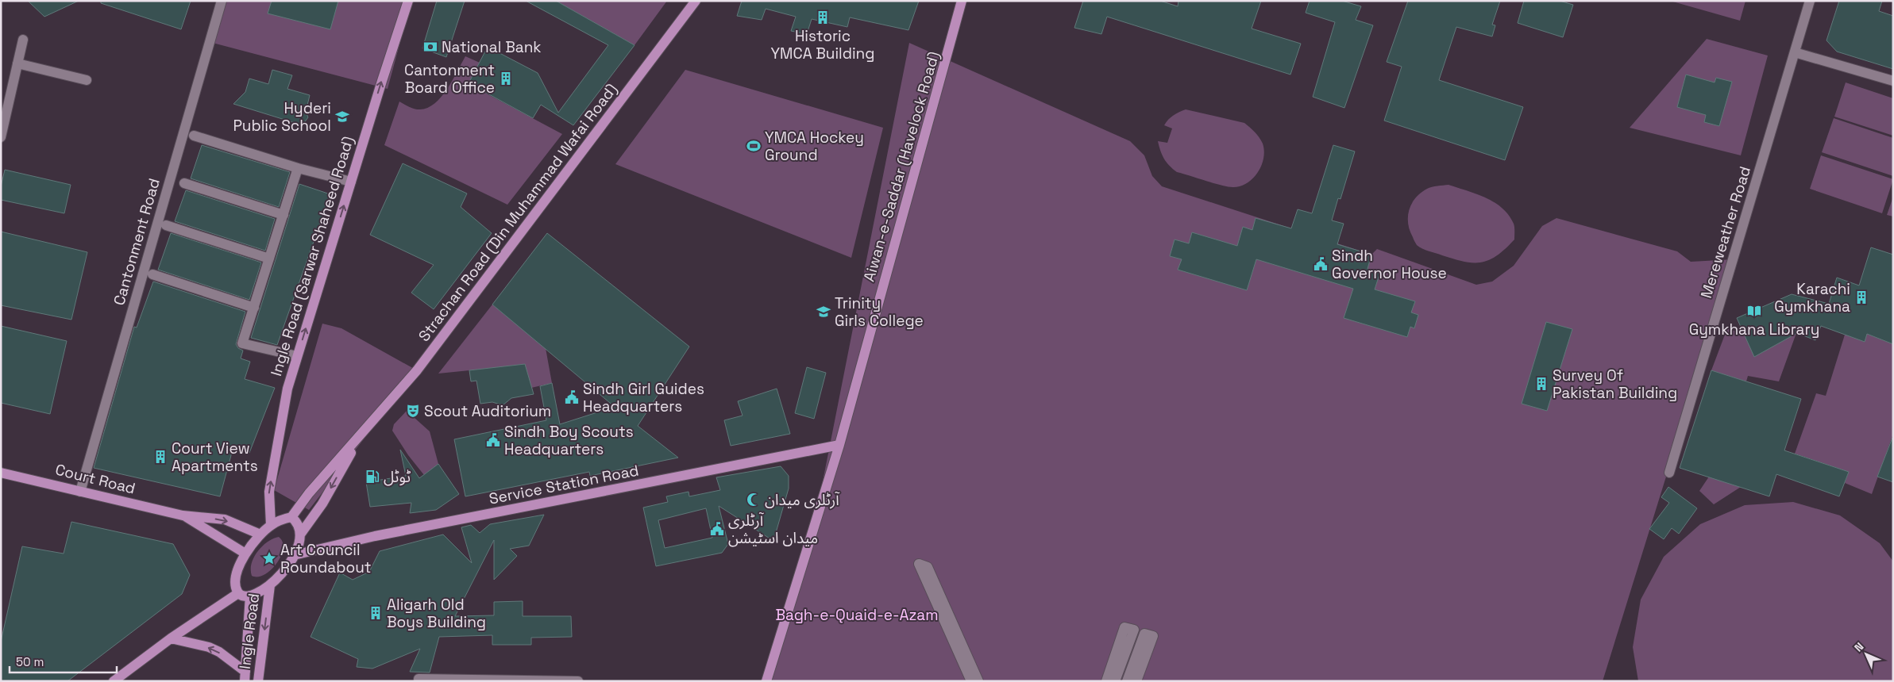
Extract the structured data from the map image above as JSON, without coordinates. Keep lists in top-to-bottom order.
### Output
{
  "streets": {
    "main road": [
      "Aiwan-e-Saddar (Havelock Road)",
      "Strachan Road (Din Muhammad Wafai Road)",
      "Ingle Road (Sarwar Shaheed Road)",
      "Court Road",
      "Service Station Road",
      "Ingle Road"
    ],
    "street": ["Mereweather Road", "Cantonment Road"]
  },
  "crossings": [
    ["Aiwan-e-Saddar (Havelock Road)", "Service Station Road"],
    ["Cantonment Road", "Court Road"]
  ],
  "one_way": ["Ingle Road (Sarwar Shaheed Road)"],
  "parks": ["Bagh-e-Quaid-e-Azam"],
  "places": {
    "building": [
      "Historic YMCA Building",
      "Cantonment Board Office",
      "Karachi Gymkhana",
      "Survey Of Pakistan Building",
      "Court View Apartments",
      "Aligarh Old Boys Building"
    ],
    "bank": ["National Bank"],
    "school or university": ["Hyderi Public School", "Trinity Girls College"],
    "sports": ["YMCA Hockey Ground"],
    "public building": [
      "Sindh Governor House",
      "Sindh Girl Guides Headquarters",
      "Sindh Boy Scouts Headquarters",
      "آرٹلری میدان اسٹیشن"
    ],
    "library": ["Gymkhana Library"],
    "theatre": ["Scout Auditorium"],
    "fuel station": ["ٹوٹل"],
    "mosque": ["آرٹلری میدان"],
    "place": ["Art Council Roundabout"]
  },
  "scale_bar": "50 m",
  "north": "top left"
}
